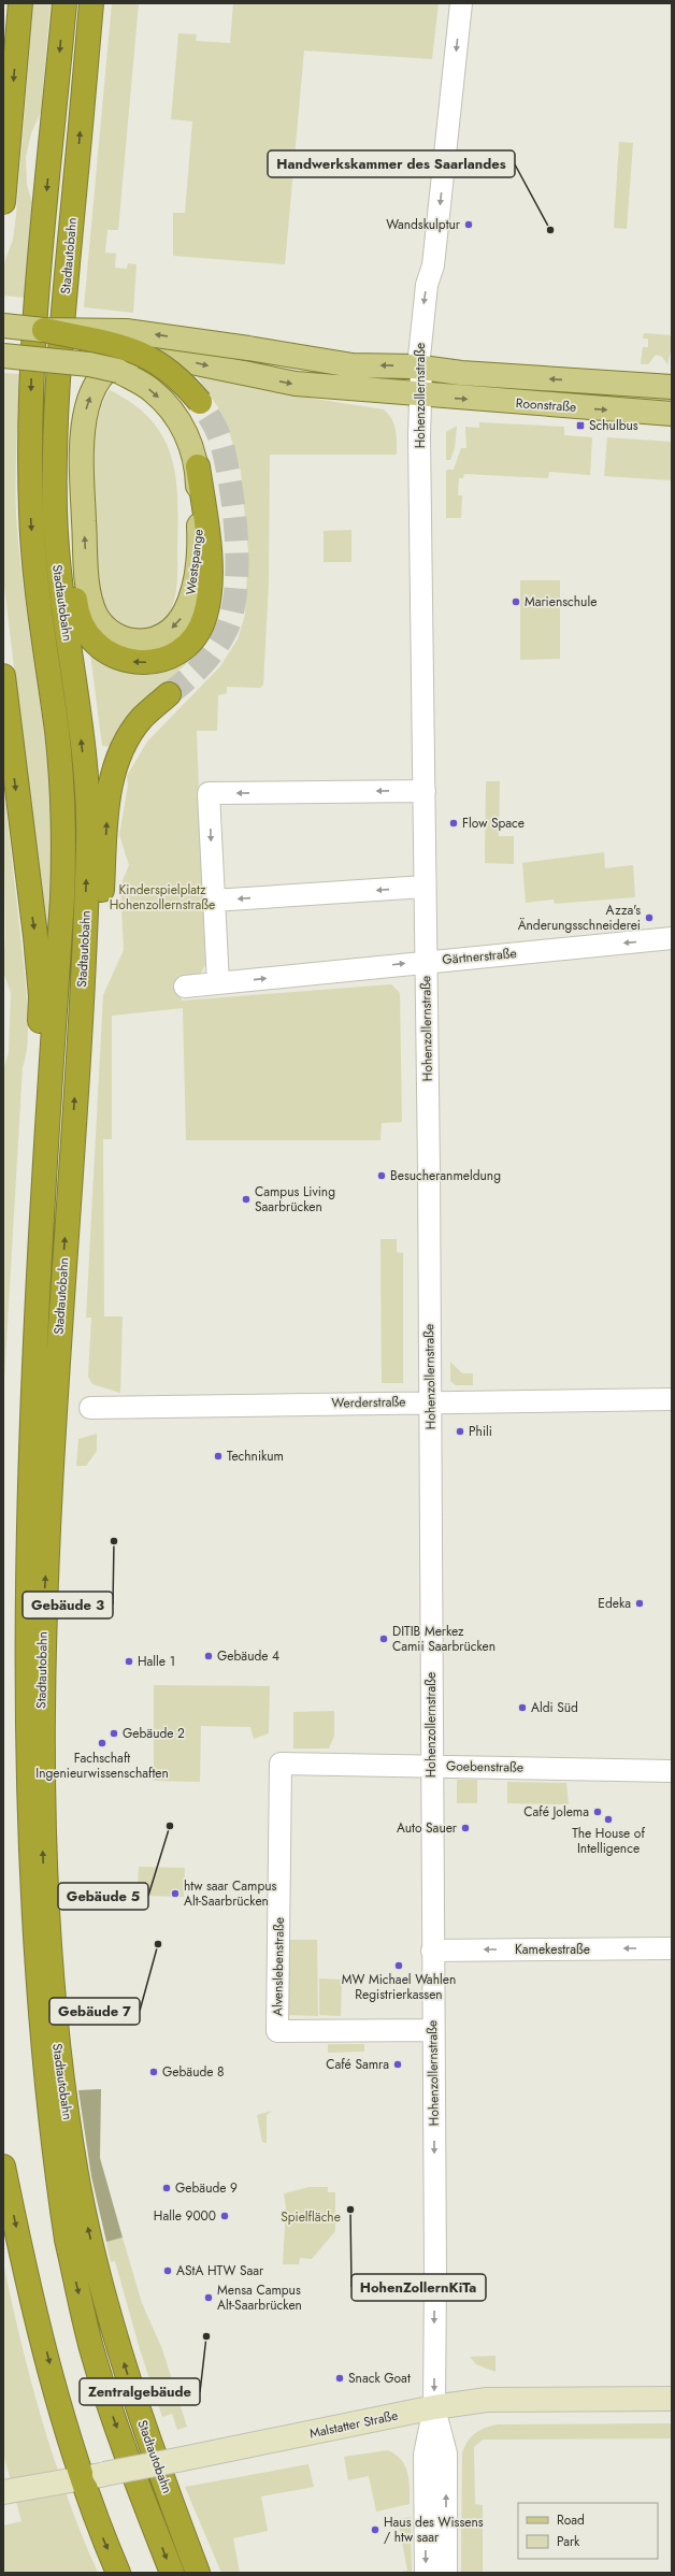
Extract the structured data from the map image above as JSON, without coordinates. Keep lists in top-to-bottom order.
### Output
{
  "streets": {
    "highway": ["Stadtautobahn"],
    "main road": ["Roonstraße", "Westspange", "Malstatter Straße"],
    "street": [
      "Hohenzollernstraße",
      "Gärtnerstraße",
      "Werderstraße",
      "Goebenstraße",
      "Kamekestraße",
      "Alvenslebenstraße"
    ]
  },
  "crossings": [
    ["Hohenzollernstraße", "Roonstraße"],
    ["Hohenzollernstraße", "Westspange"],
    ["Hohenzollernstraße", "Gärtnerstraße"],
    ["Hohenzollernstraße", "Werderstraße"],
    ["Hohenzollernstraße", "Goebenstraße"],
    ["Hohenzollernstraße", "Kamekestraße"],
    ["Hohenzollernstraße", "Alvenslebenstraße"],
    ["Hohenzollernstraße", "Malstatter Straße"],
    ["Roonstraße", "Westspange"],
    ["Goebenstraße", "Alvenslebenstraße"]
  ],
  "one_way": ["Kamekestraße"],
  "parks": ["Kinderspielplatz Hohenzollernstraße", "Spielfläche"],
  "places": {
    "other": [
      "Wandskulptur",
      "Handwerkskammer des Saarlandes",
      "Marienschule",
      "Flow Space",
      "Azza's Änderungsschneiderei",
      "Besucheranmeldung",
      "Campus Living Saarbrücken",
      "Phili",
      "Technikum",
      "Gebäude 3",
      "Edeka",
      "DITIB Merkez Camii Saarbrücken",
      "Gebäude 4",
      "Halle 1",
      "Aldi Süd",
      "Gebäude 2",
      "Fachschaft Ingenieurwissenschaften",
      "Café Jolema",
      "The House of Intelligence",
      "Gebäude 5",
      "Auto Sauer",
      "htw saar Campus Alt-Saarbrücken",
      "Gebäude 7",
      "MW Michael Wahlen Registrierkassen",
      "Café Samra",
      "Gebäude 8",
      "Gebäude 9",
      "HohenZollernKiTa",
      "Halle 9000",
      "AStA HTW Saar",
      "Mensa Campus Alt-Saarbrücken",
      "Zentralgebäude",
      "Snack Goat",
      "Haus des Wissens / htw saar"
    ],
    "transit": ["Schulbus"]
  },
  "legend": ["Road", "Park"]
}
